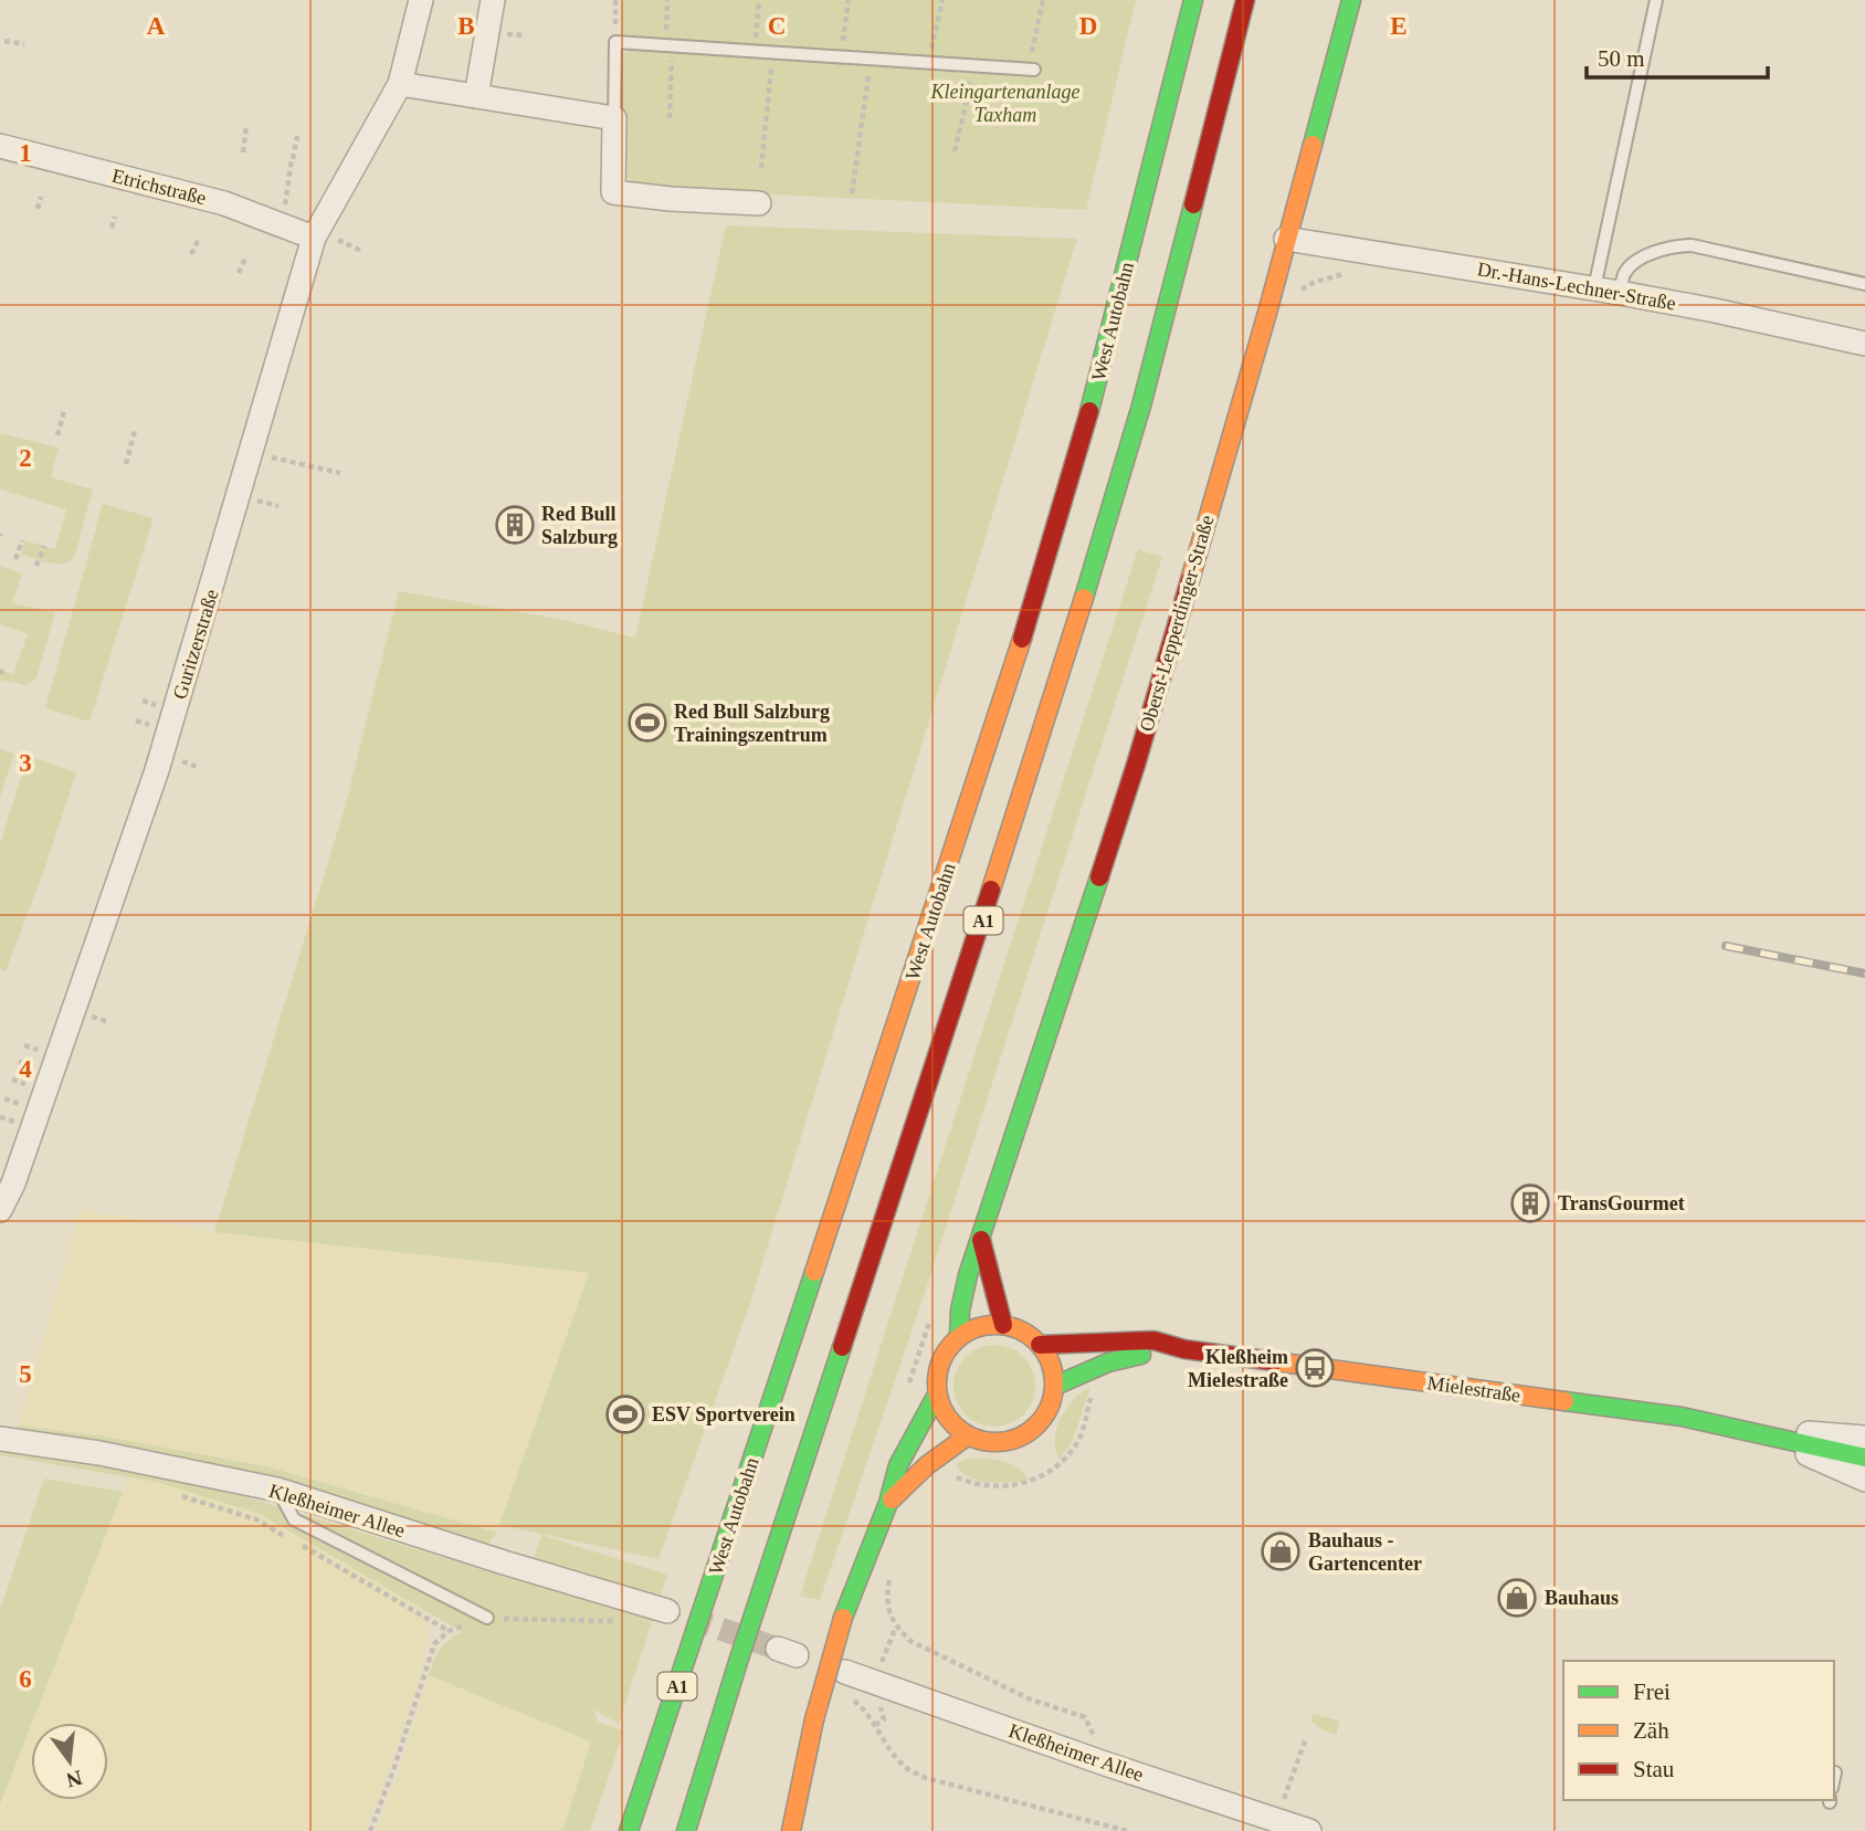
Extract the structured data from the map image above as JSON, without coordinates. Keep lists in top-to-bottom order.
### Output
{
  "streets": {
    "main road": [
      "West Autobahn",
      "Oberst-Lepperdinger-Straße",
      "A1",
      "Mielestraße"
    ],
    "street": [
      "Etrichstraße",
      "Dr.-Hans-Lechner-Straße",
      "Guritzerstraße",
      "Kleßheimer Allee"
    ]
  },
  "crossings": [
    ["Etrichstraße", "Guritzerstraße"],
    ["Dr.-Hans-Lechner-Straße", "Oberst-Lepperdinger-Straße"],
    ["Oberst-Lepperdinger-Straße", "Mielestraße"]
  ],
  "parks": ["Kleingartenanlage Taxham"],
  "places": {
    "building": ["Red Bull Salzburg", "TransGourmet"],
    "sports": ["Red Bull Salzburg Trainingszentrum", "ESV Sportverein"],
    "bus stop": ["Kleßheim Mielestraße"],
    "shop": ["Bauhaus - Gartencenter", "Bauhaus"]
  },
  "legend": ["Frei", "Zäh", "Stau"],
  "scale_bar": "50 m",
  "north": "bottom",
  "grid": {
    "columns": [
      "A",
      "B",
      "C",
      "D",
      "E"
    ],
    "rows": [
      "1",
      "2",
      "3",
      "4",
      "5",
      "6"
    ]
  }
}
